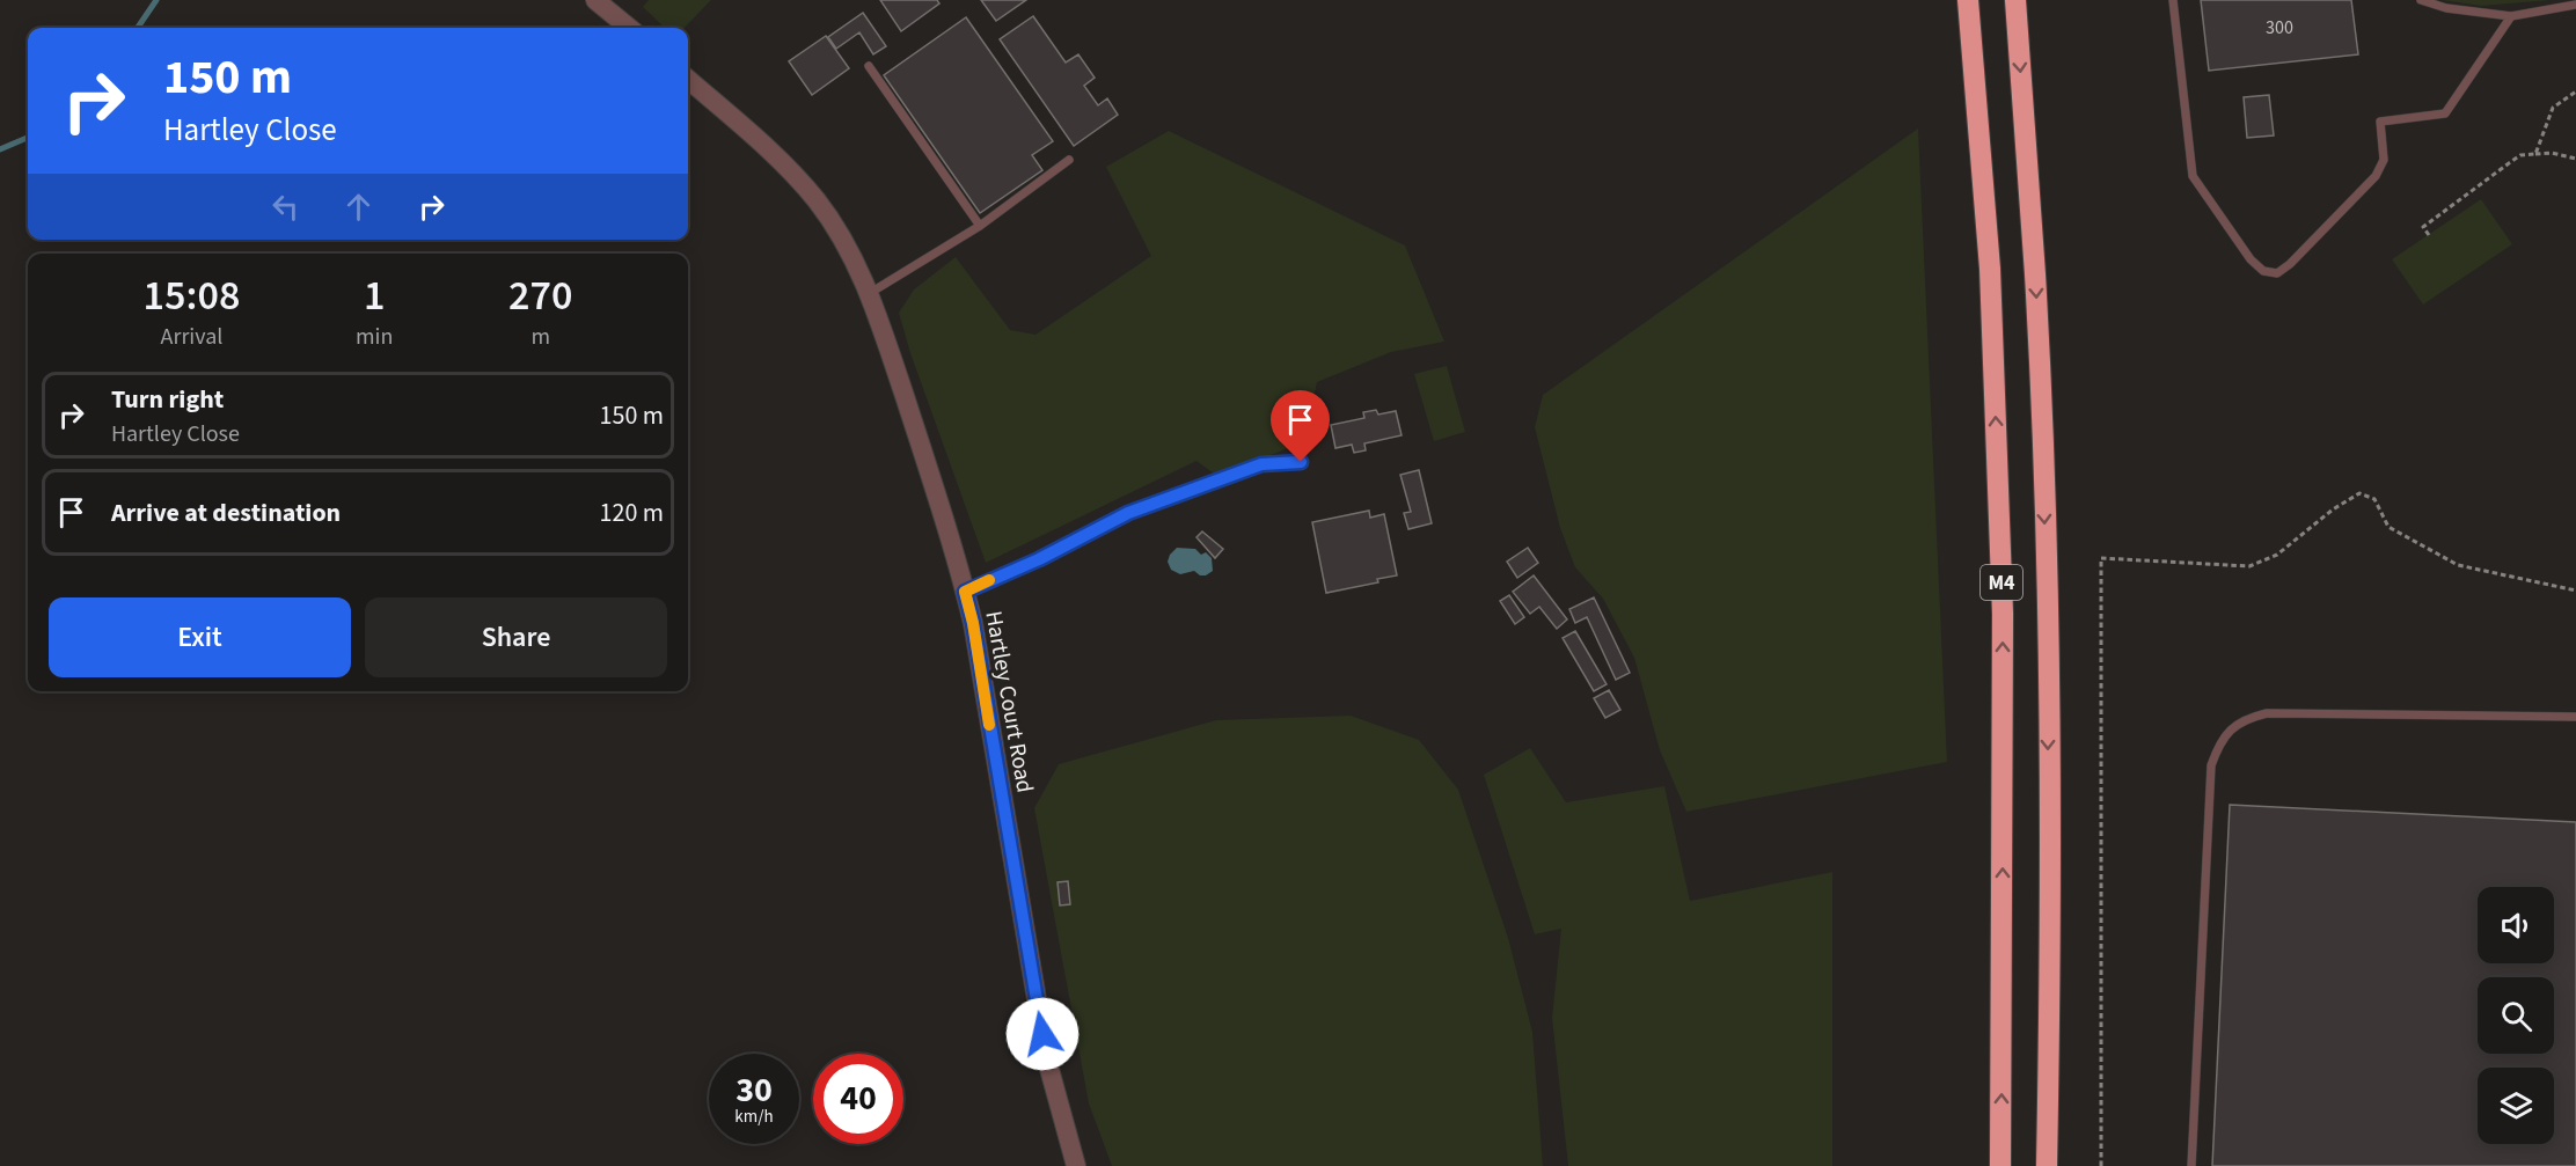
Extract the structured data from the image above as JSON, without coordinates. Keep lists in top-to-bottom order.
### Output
{
  "streets": {
    "highway": ["M4"],
    "street": ["Hartley Court Road"]
  },
  "house_numbers": ["300"],
  "page": {
    "turn": ["150 m", "Hartley Close"],
    "eta": [
      "15:08",
      "Arrival",
      "1",
      "min",
      "270",
      "m"
    ],
    "list": [
      {
        "name": "Turn right",
        "note": "Hartley Close",
        "value": "150 m"
      },
      {
        "name": "Arrive at destination",
        "value": "120 m"
      }
    ],
    "buttons": ["Exit", "Share"],
    "speed": "30 km/h",
    "limit": "40"
  }
}
